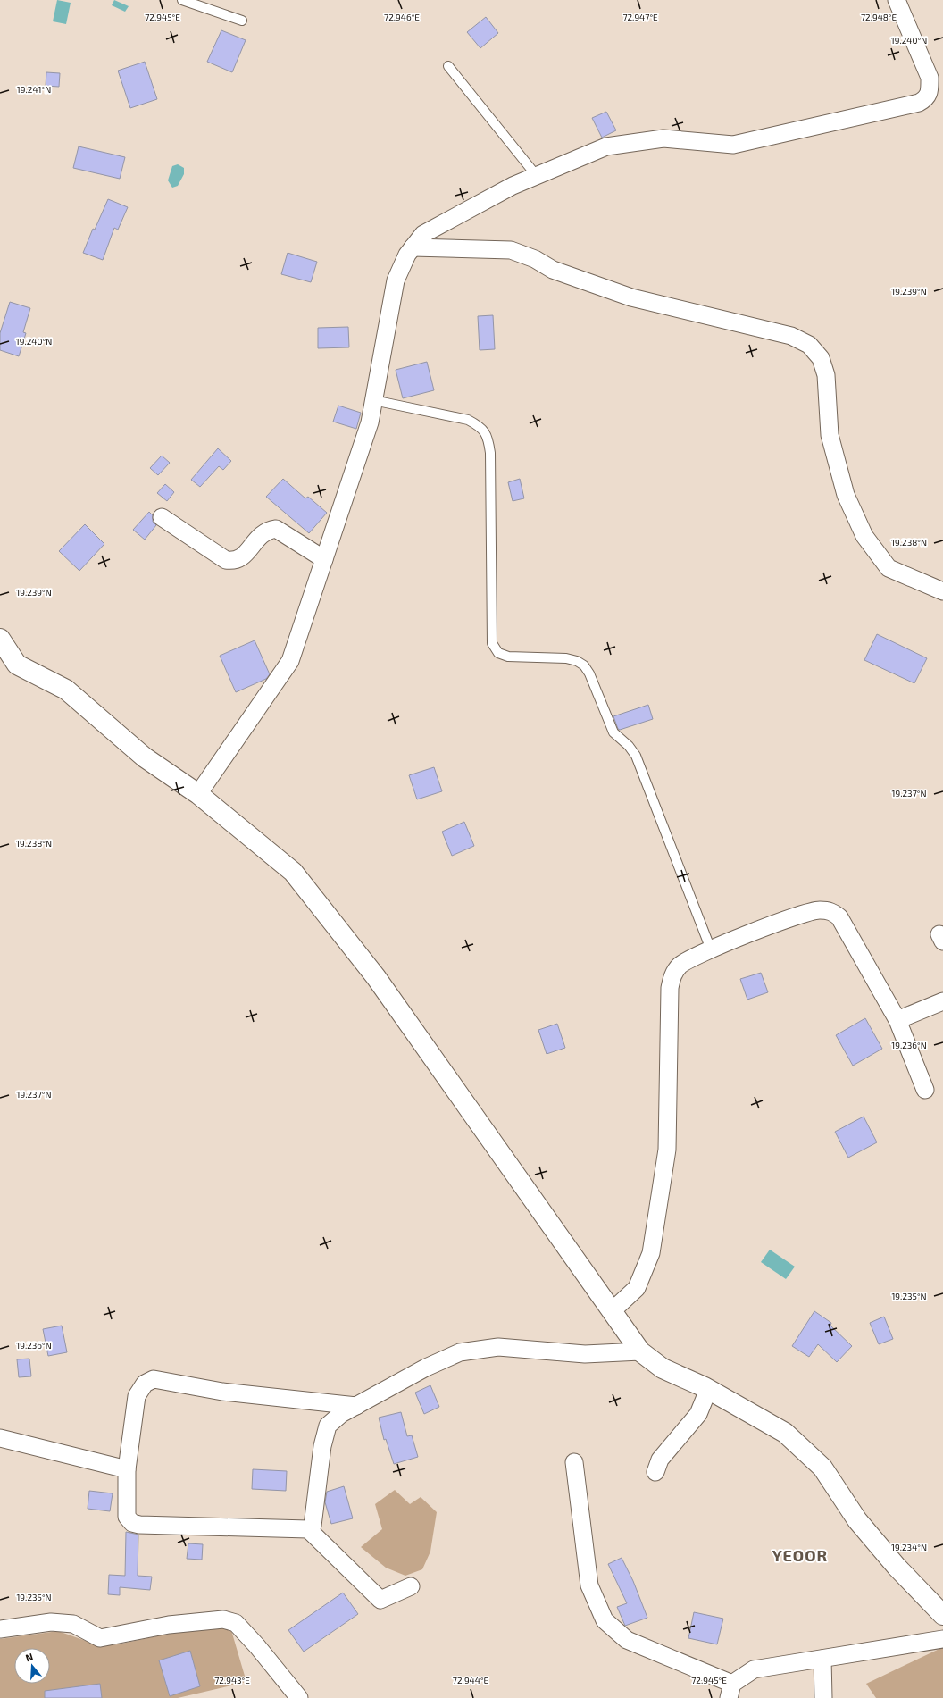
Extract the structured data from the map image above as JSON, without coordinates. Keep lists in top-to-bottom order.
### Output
{
  "districts": ["YEOOR"],
  "north": "top",
  "coordinates": [
    "72.945°E",
    "72.946°E",
    "72.947°E",
    "72.948°E",
    "19.240°N",
    "19.241°N",
    "19.239°N",
    "19.238°N",
    "19.237°N",
    "19.236°N",
    "19.235°N",
    "19.234°N",
    "72.943°E",
    "72.944°E"
  ]
}
